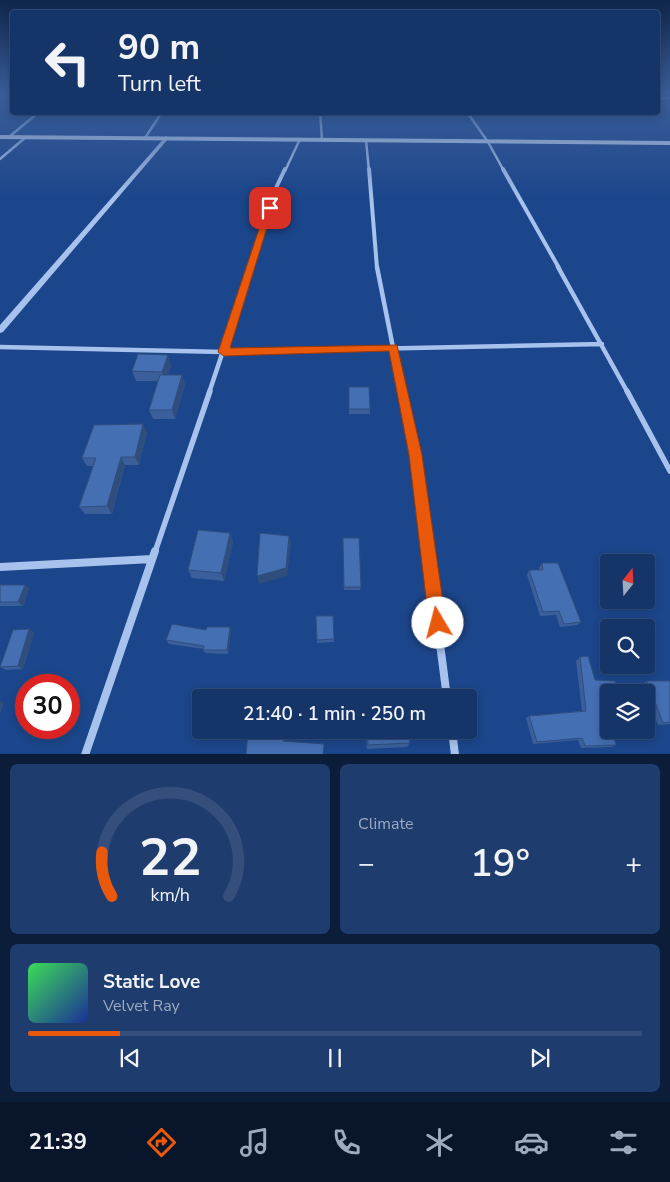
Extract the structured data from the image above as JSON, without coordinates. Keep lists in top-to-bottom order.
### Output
{
  "north": "top",
  "page": {
    "turn": ["90 m", "Turn left"],
    "limit": "30",
    "trip": "21:40 · 1 min · 250 m",
    "tile": "Climate",
    "heat": ["−", "19°", "+"],
    "song": ["Static Love", "Velvet Ray"],
    "tabs": "21:39",
    "gauge": ["22", "km/h"]
  }
}
